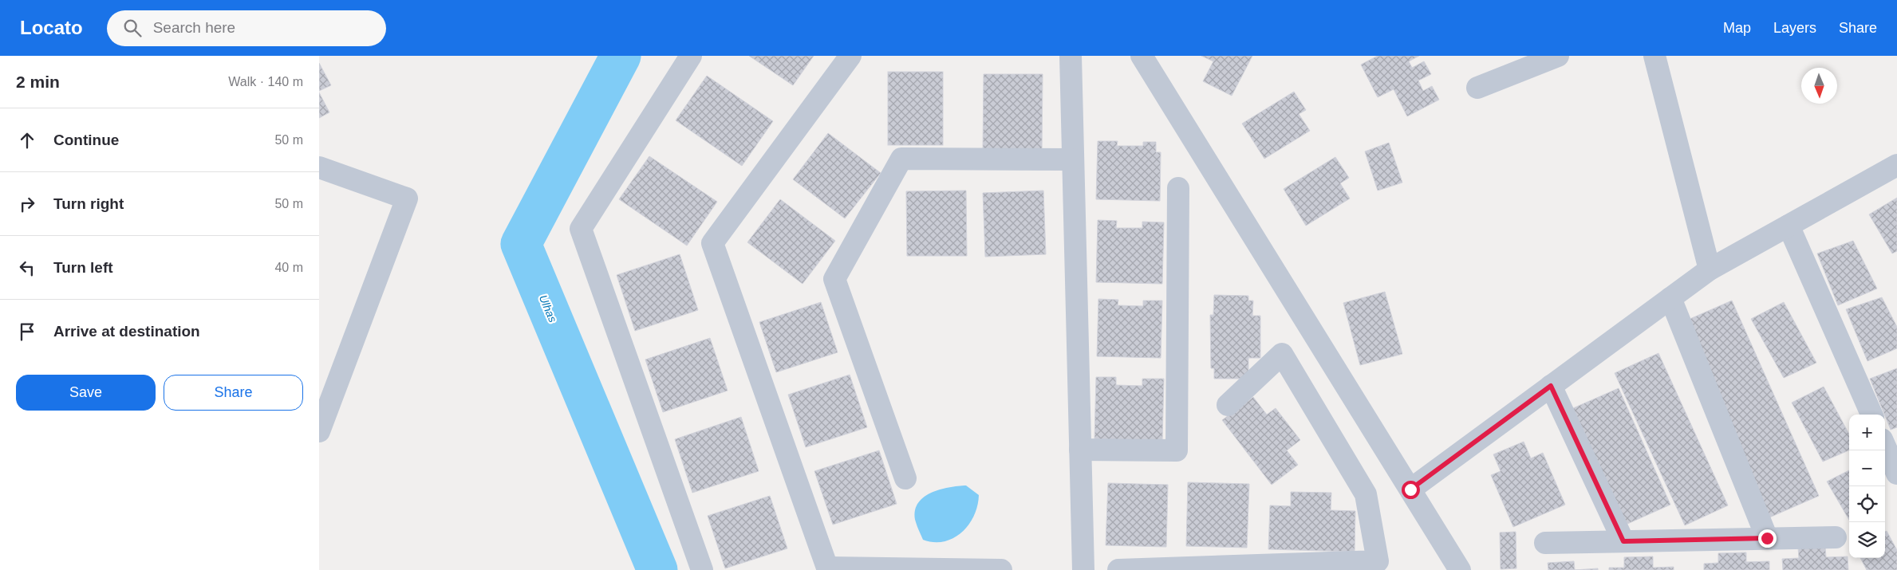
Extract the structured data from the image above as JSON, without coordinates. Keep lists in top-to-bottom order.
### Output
{
  "water": ["Ulhas"],
  "north": "bottom",
  "page": {
    "header": "Locato",
    "search": "Search here",
    "nav": ["Map", "Layers", "Share"],
    "heading": ["2 min", "Walk · 140 m"],
    "list": [
      ["Continue", "50 m"],
      ["Turn right", "50 m"],
      ["Turn left", "40 m"],
      "Arrive at destination"
    ],
    "buttons": ["Save", "Share"],
    "map_buttons": ["+", "−"]
  }
}
